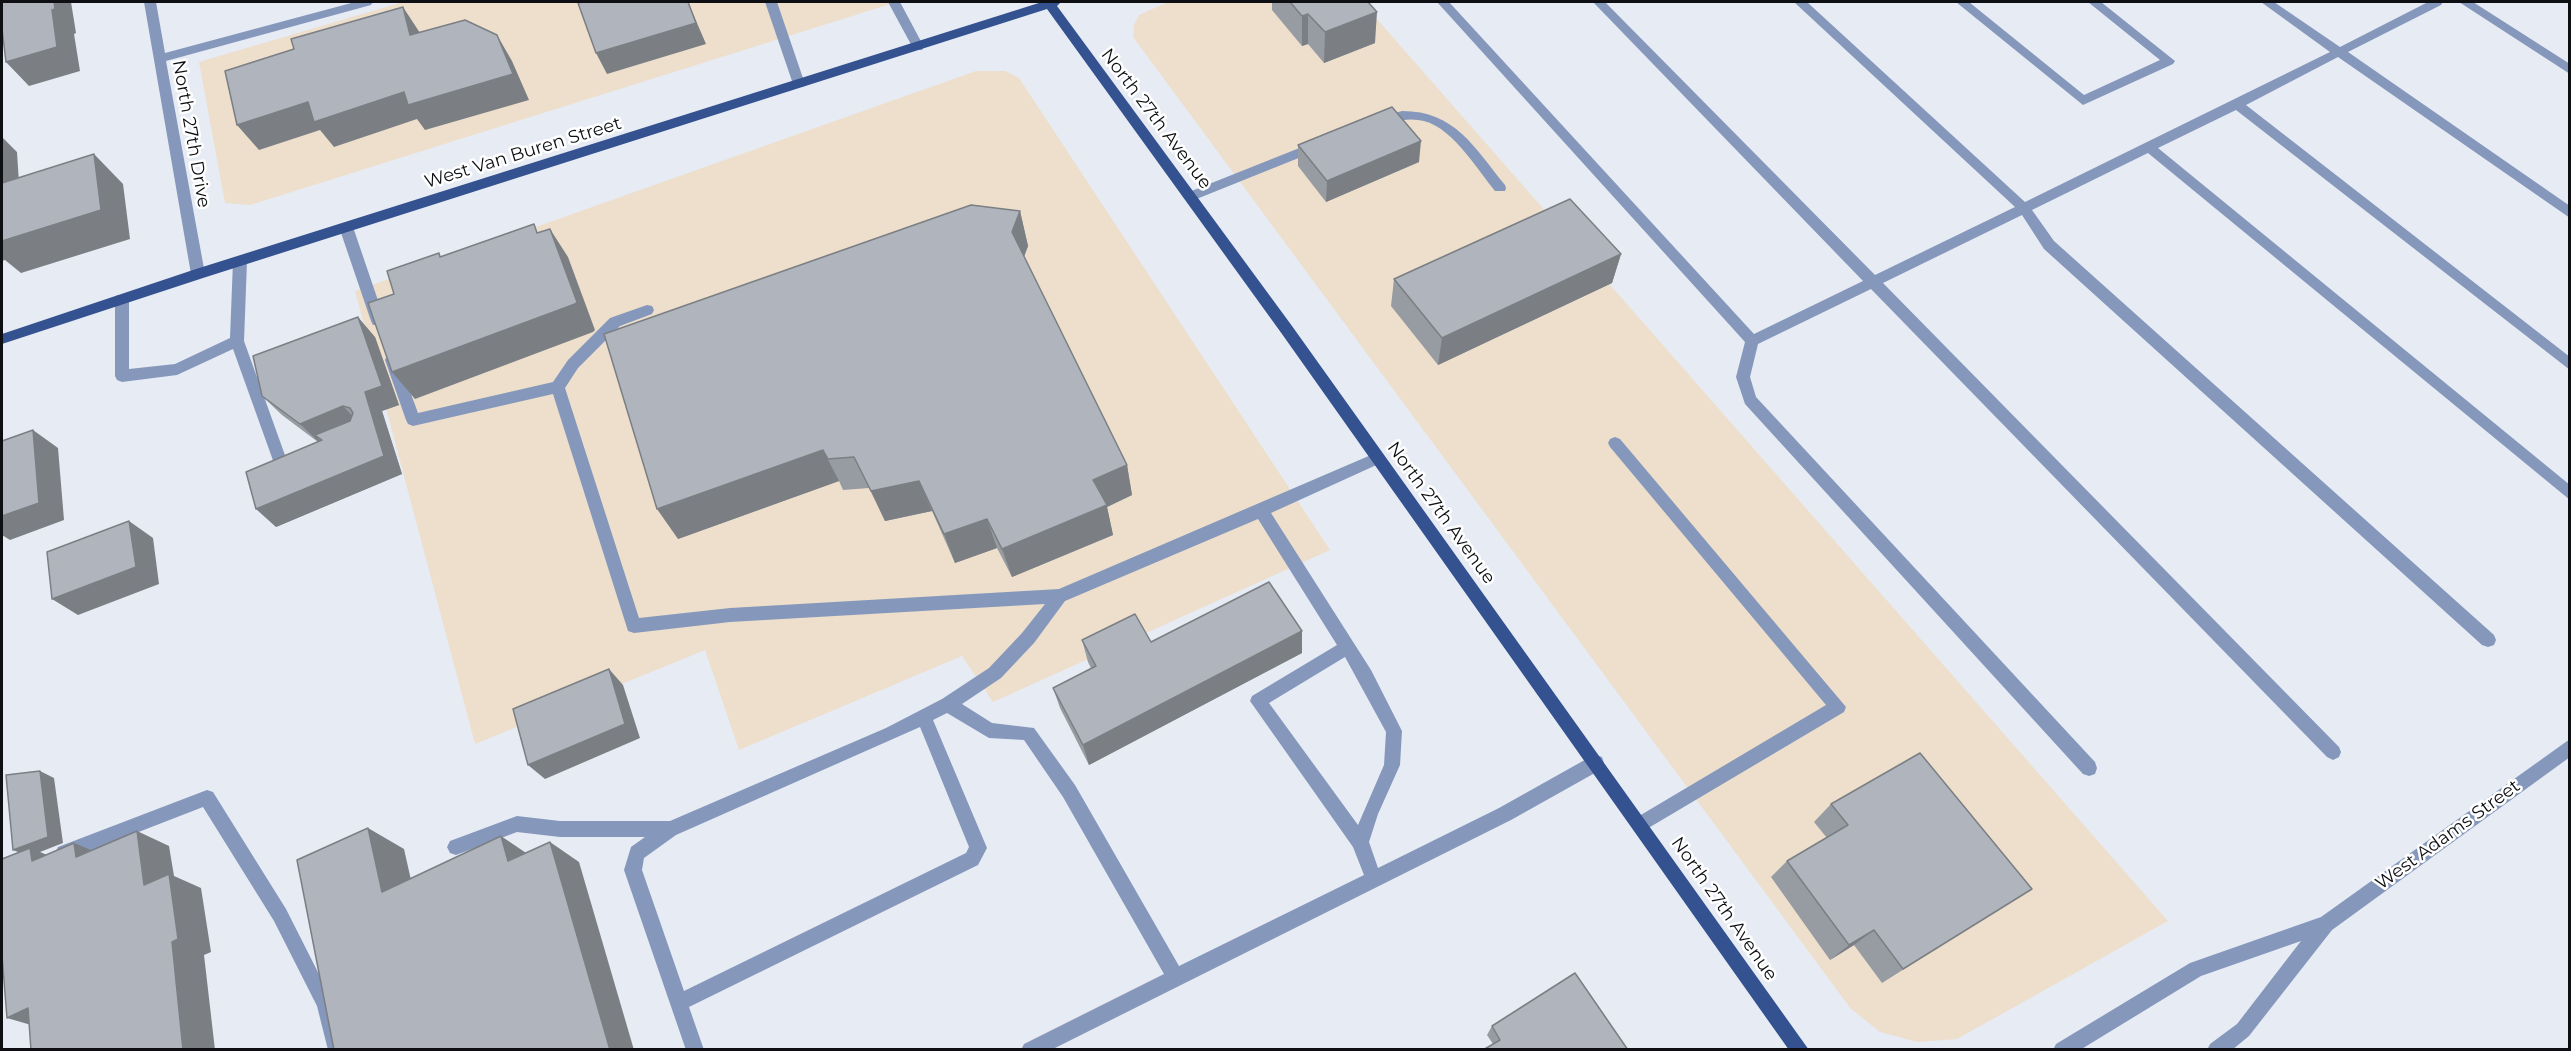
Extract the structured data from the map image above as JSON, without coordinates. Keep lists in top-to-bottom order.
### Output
{
  "streets": {
    "main road": ["North 27th Avenue", "West Van Buren Street"],
    "street": ["North 27th Drive", "West Adams Street"]
  },
  "crossings": [
    ["North 27th Avenue", "West Van Buren Street"],
    ["North 27th Drive", "West Van Buren Street"]
  ]
}
